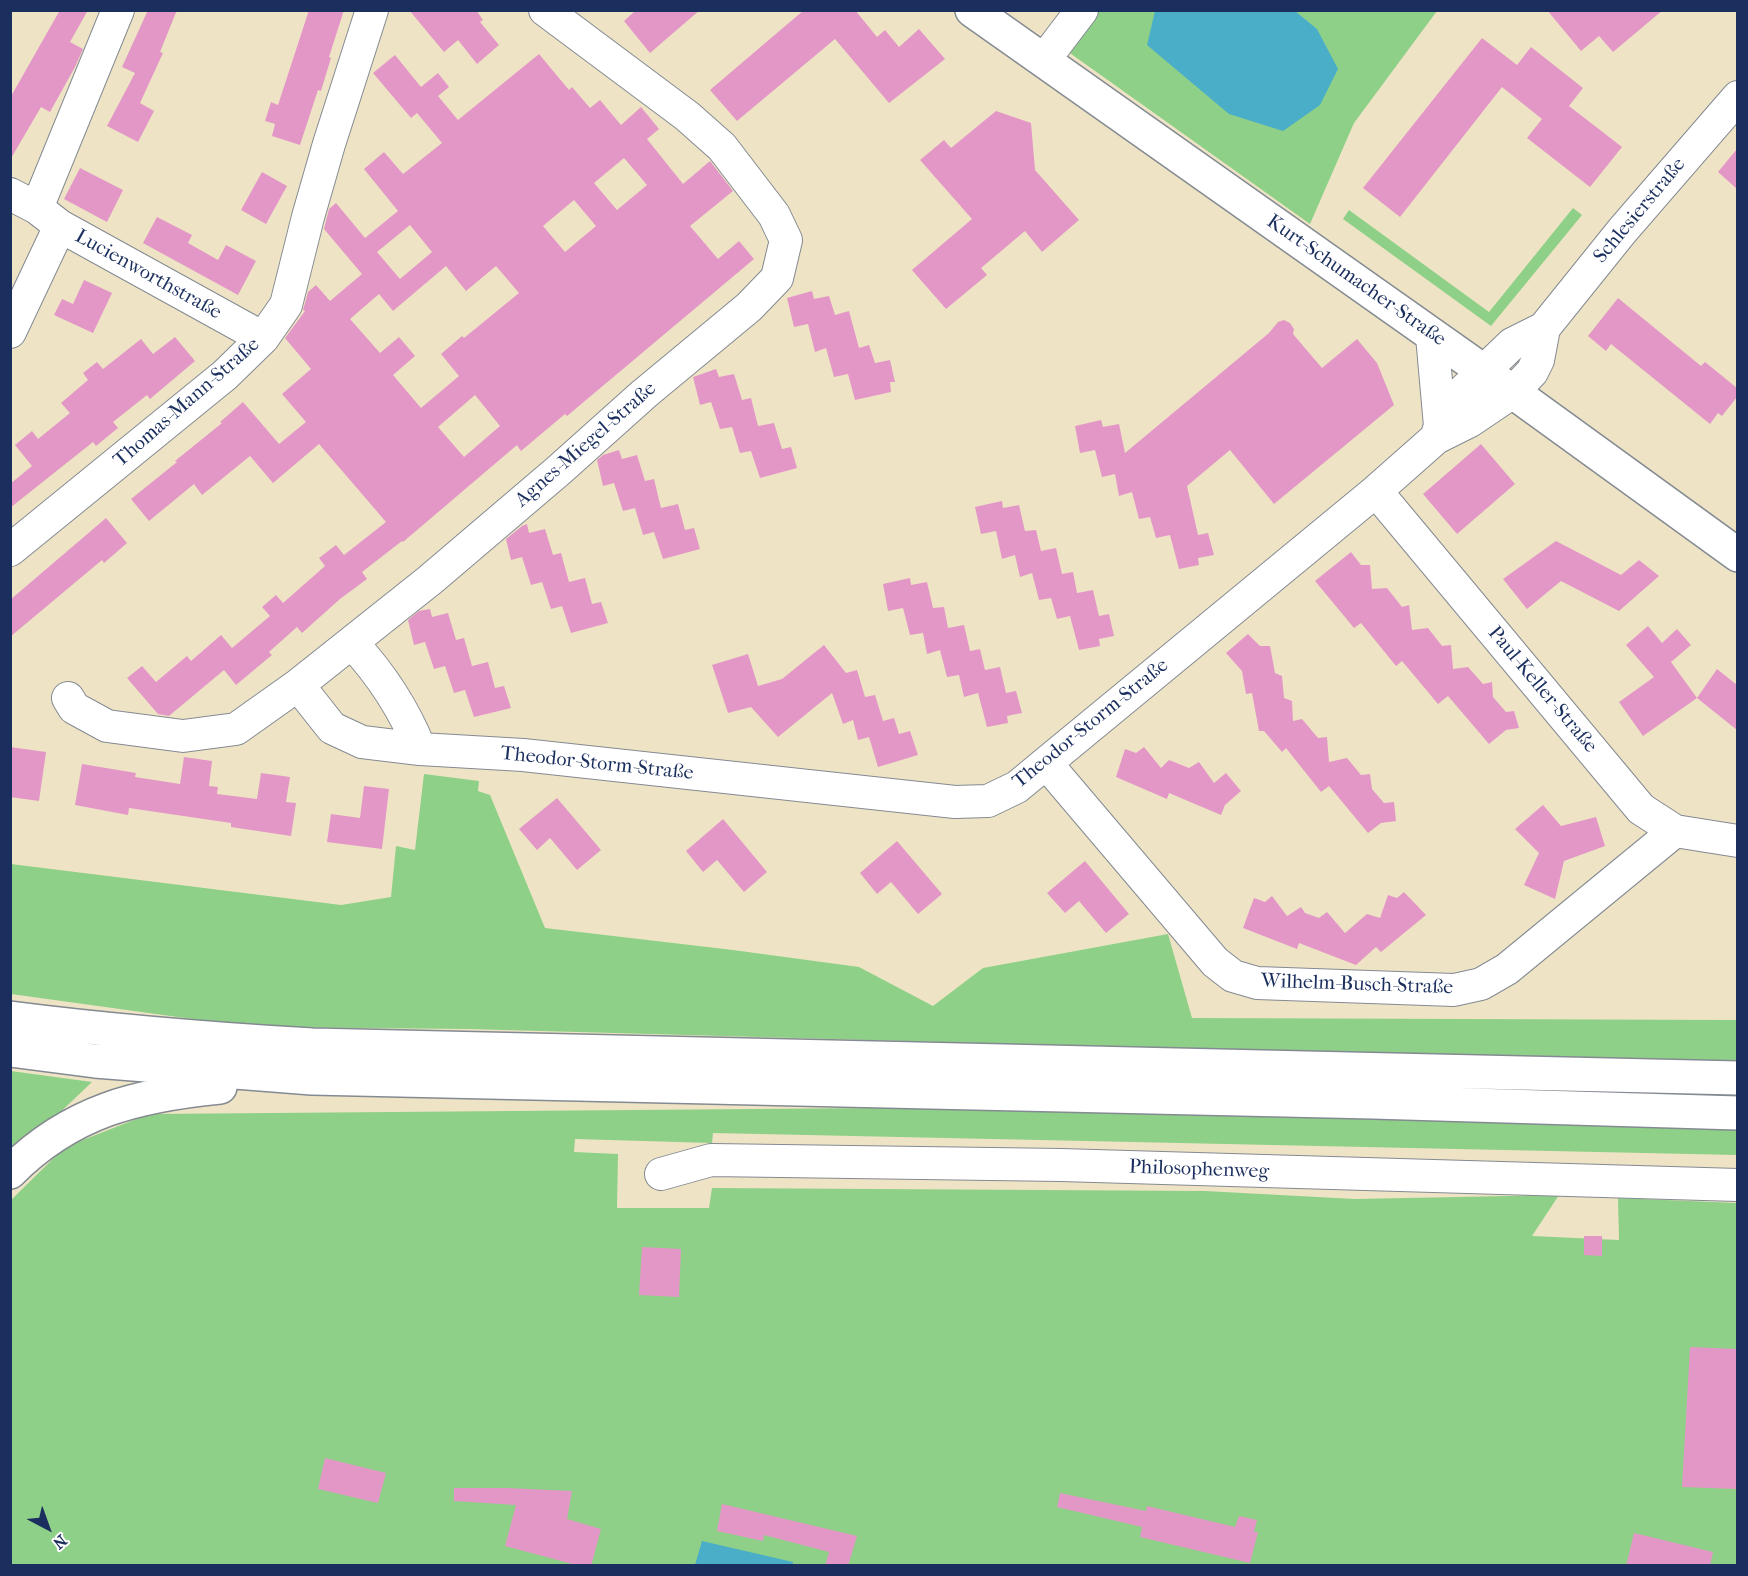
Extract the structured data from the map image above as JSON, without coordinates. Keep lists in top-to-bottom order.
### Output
{
  "streets": {
    "main road": ["Kurt-Schumacher-Straße"],
    "street": [
      "Schlesierstraße",
      "Lucienworthstraße",
      "Thomas-Mann-Straße",
      "Agnes-Miegel-Straße",
      "Paul-Keller-Straße",
      "Theodor-Storm-Straße",
      "Wilhelm-Busch-Straße",
      "Philosophenweg"
    ]
  },
  "crossings": [
    ["Schlesierstraße", "Kurt-Schumacher-Straße"],
    ["Schlesierstraße", "Theodor-Storm-Straße"],
    ["Lucienworthstraße", "Thomas-Mann-Straße"],
    ["Kurt-Schumacher-Straße", "Theodor-Storm-Straße"],
    ["Agnes-Miegel-Straße", "Theodor-Storm-Straße"],
    ["Paul-Keller-Straße", "Theodor-Storm-Straße"],
    ["Paul-Keller-Straße", "Wilhelm-Busch-Straße"],
    ["Theodor-Storm-Straße", "Wilhelm-Busch-Straße"]
  ],
  "north": "bottom right"
}
